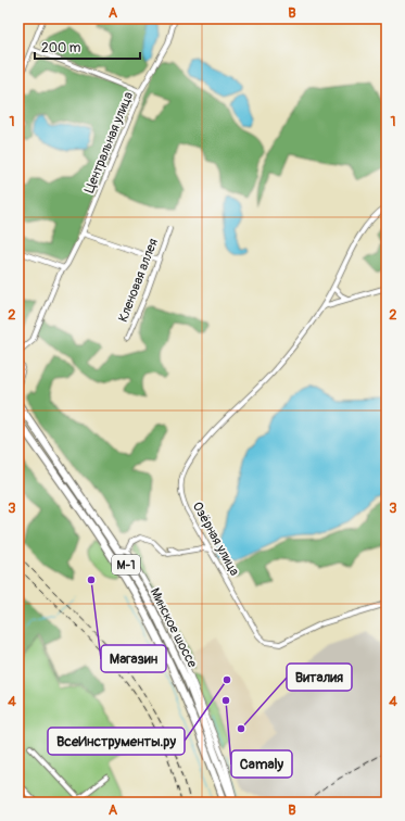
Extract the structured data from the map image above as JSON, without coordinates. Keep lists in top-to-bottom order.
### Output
{
  "streets": {
    "highway": ["М-1", "Минское шоссе"],
    "street": ["Центральная улица", "Кленовая аллея", "Озёрная улица"]
  },
  "places": [
    "Магазин",
    "ВсеИнструменты.ру",
    "Camaly",
    "Виталия"
  ],
  "scale_bar": "200 m",
  "grid": {
    "columns": ["A", "B"],
    "rows": [
      "1",
      "2",
      "3",
      "4"
    ]
  }
}
